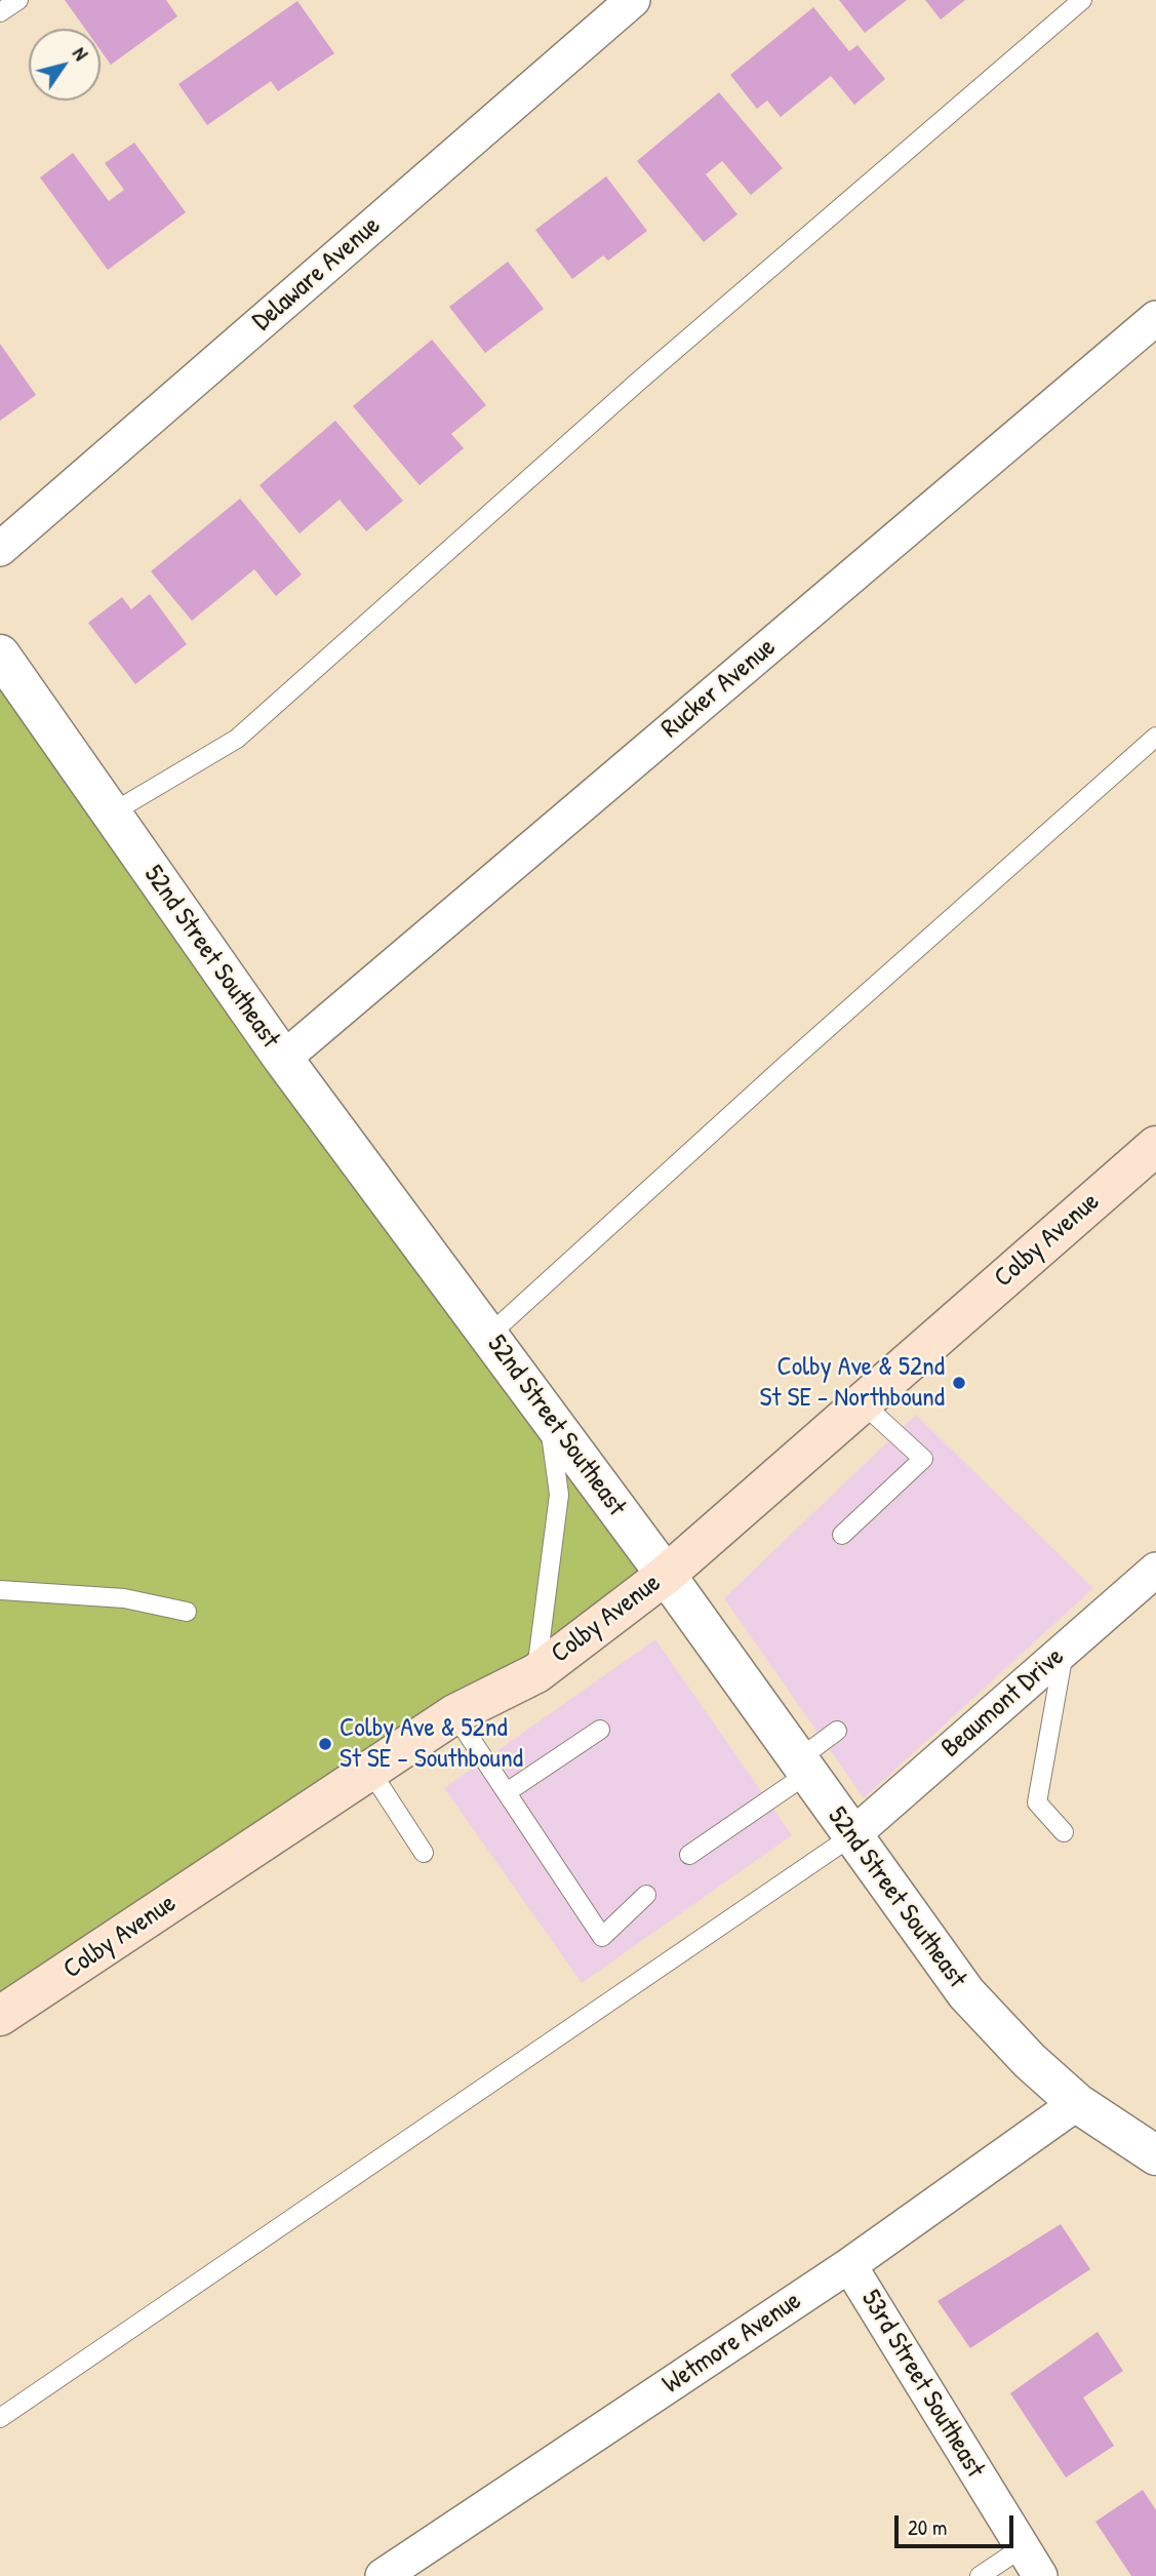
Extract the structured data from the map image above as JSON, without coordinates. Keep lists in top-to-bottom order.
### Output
{
  "streets": {
    "main road": ["Colby Avenue"],
    "street": [
      "Delaware Avenue",
      "Rucker Avenue",
      "52nd Street Southeast",
      "Beaumont Drive",
      "Wetmore Avenue",
      "53rd Street Southeast"
    ]
  },
  "crossings": [
    ["Rucker Avenue", "52nd Street Southeast"],
    ["52nd Street Southeast", "Colby Avenue"],
    ["52nd Street Southeast", "Beaumont Drive"],
    ["52nd Street Southeast", "Wetmore Avenue"],
    ["Wetmore Avenue", "53rd Street Southeast"]
  ],
  "places": ["Colby Ave & 52nd St SE - Northbound", "Colby Ave & 52nd St SE - Southbound"],
  "scale_bar": "20 m",
  "north": "top right"
}
